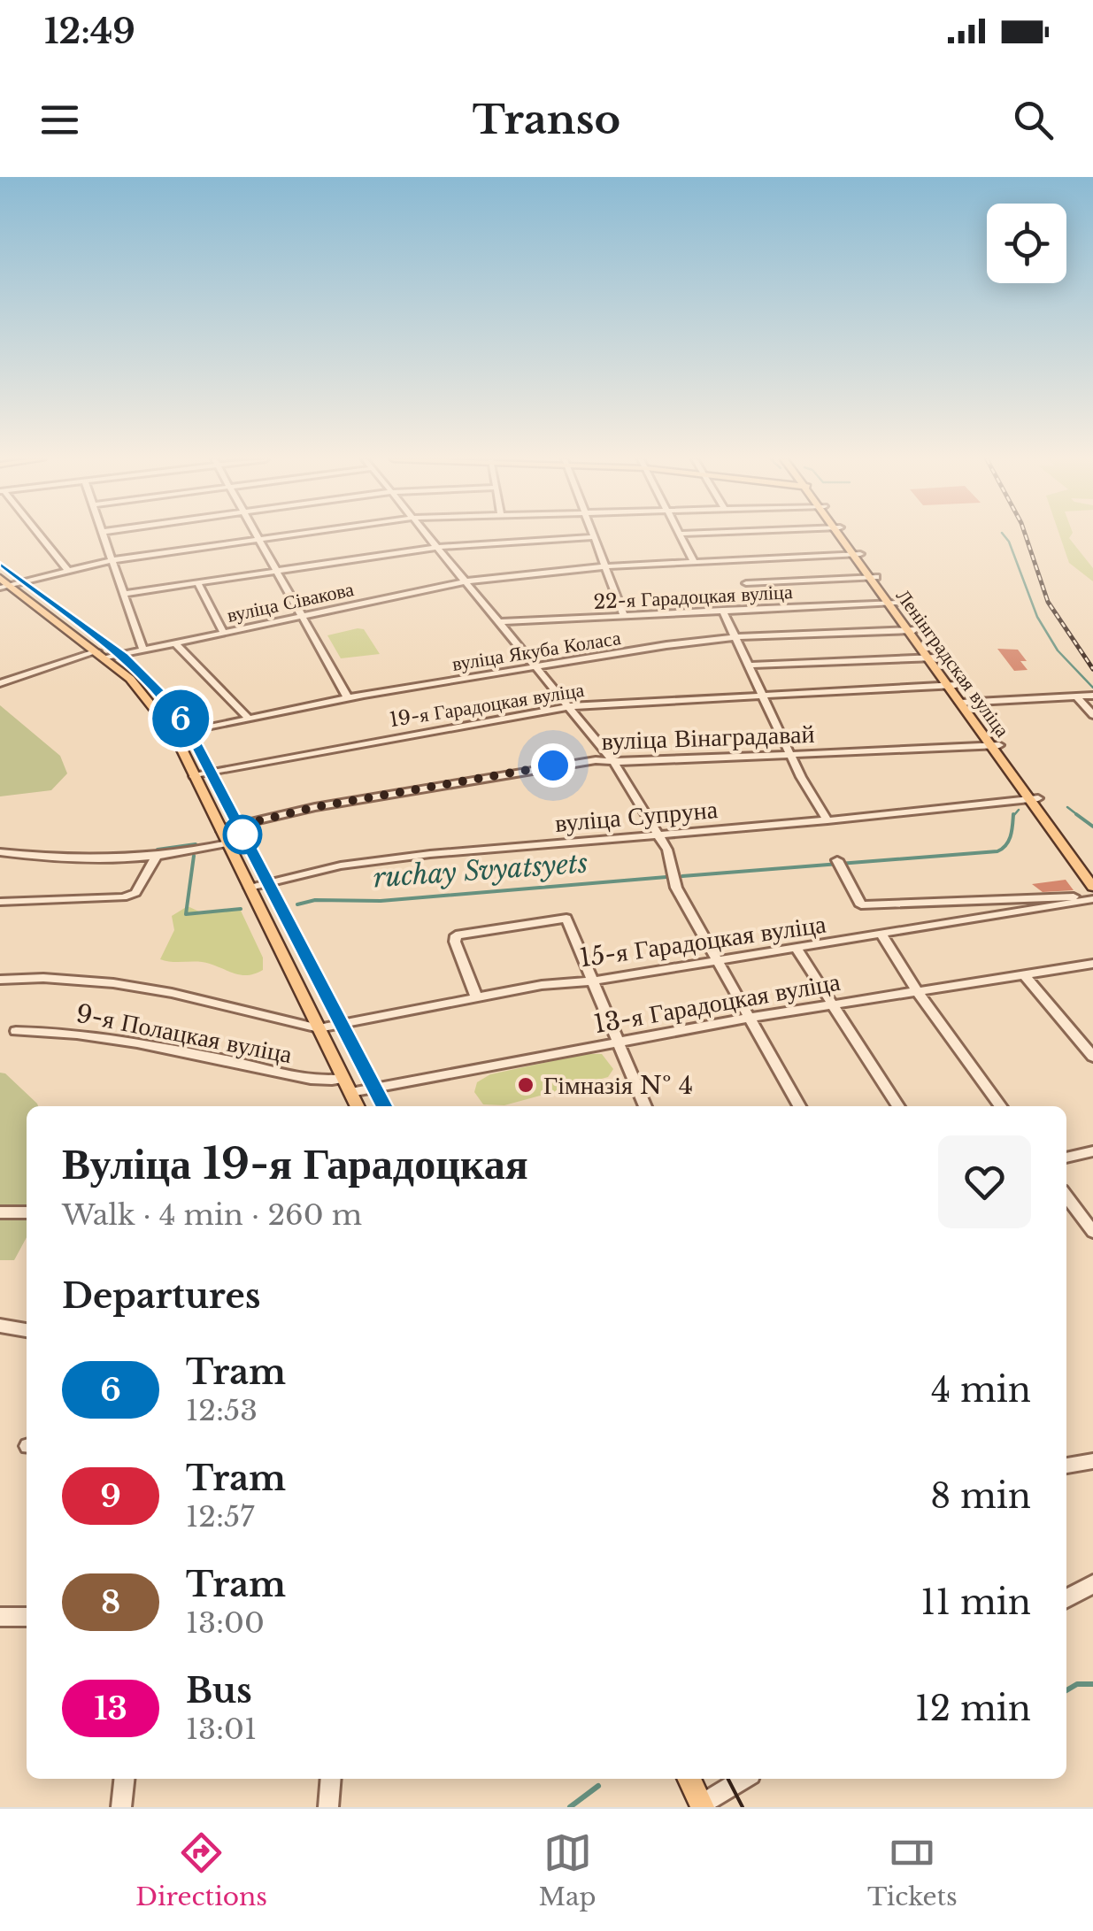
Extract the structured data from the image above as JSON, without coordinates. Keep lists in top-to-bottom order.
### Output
{
  "streets": {
    "main road": ["Ленінградская вуліца"],
    "street": [
      "22-я Гарадоцкая вуліца",
      "вуліца Сівакова",
      "вуліца Якуба Коласа",
      "19-я Гарадоцкая вуліца",
      "вуліца Вінаградавай",
      "вуліца Супруна",
      "15-я Гарадоцкая вуліца",
      "13-я Гарадоцкая вуліца",
      "9-я Полацкая вуліца"
    ]
  },
  "crossings": [
    ["22-я Гарадоцкая вуліца", "Ленінградская вуліца"],
    ["вуліца Сівакова", "Ленінградская вуліца"],
    ["вуліца Якуба Коласа", "Ленінградская вуліца"],
    ["Ленінградская вуліца", "19-я Гарадоцкая вуліца"],
    ["Ленінградская вуліца", "вуліца Вінаградавай"],
    ["Ленінградская вуліца", "вуліца Супруна"],
    ["13-я Гарадоцкая вуліца", "9-я Полацкая вуліца"]
  ],
  "water": ["ruchay Svyatsyets"],
  "places": ["Гімназія № 4"],
  "lines": ["tram line 6"],
  "page": {
    "status": "12:49",
    "header": "Transo",
    "on_map": "6",
    "heading": [
      ["Вуліца 19-я Гарадоцкая", "Walk · 4 min · 260 m"],
      "Departures"
    ],
    "list": [
      {
        "mark": "6",
        "name": "Tram",
        "note": "12:53",
        "value": "4 min"
      },
      {
        "mark": "9",
        "name": "Tram",
        "note": "12:57",
        "value": "8 min"
      },
      {
        "mark": "8",
        "name": "Tram",
        "note": "13:00",
        "value": "11 min"
      },
      {
        "mark": "13",
        "name": "Bus",
        "note": "13:01",
        "value": "12 min"
      }
    ],
    "tabs": ["Directions", "Map", "Tickets"]
  }
}
